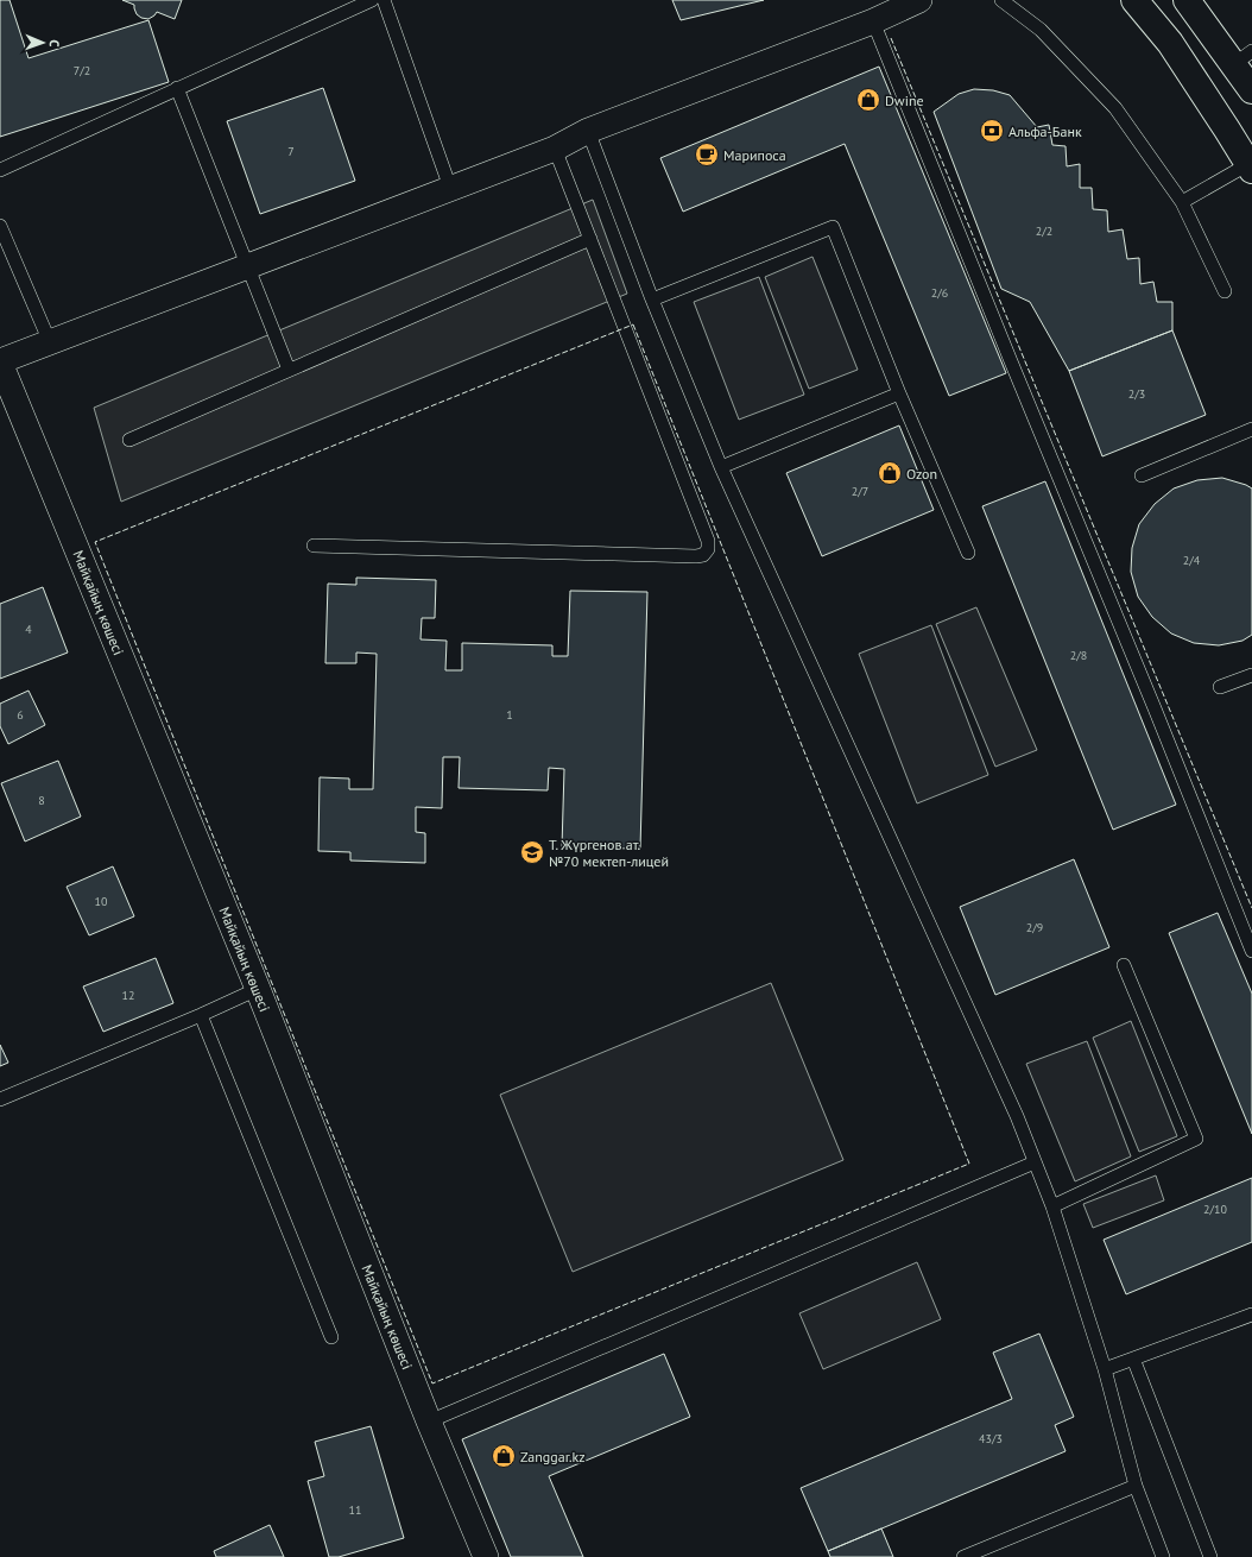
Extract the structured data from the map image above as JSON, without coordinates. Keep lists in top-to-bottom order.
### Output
{
  "streets": {
    "street": ["Майқайың көшесі"]
  },
  "places": {
    "shop": ["Dwine", "Ozon", "Zanggar.kz"],
    "bank": ["Альфа-Банк"],
    "cafe": ["Марипоса"],
    "school or university": ["Т. Жүргенов ат. №70 мектеп-лицей"]
  },
  "house_numbers": [
    "7/2",
    "7",
    "2/2",
    "2/6",
    "2/3",
    "2/7",
    "2/4",
    "4",
    "2/8",
    "6",
    "1",
    "8",
    "10",
    "2/9",
    "12",
    "2/10",
    "43/3",
    "11"
  ],
  "north": "right"
}
